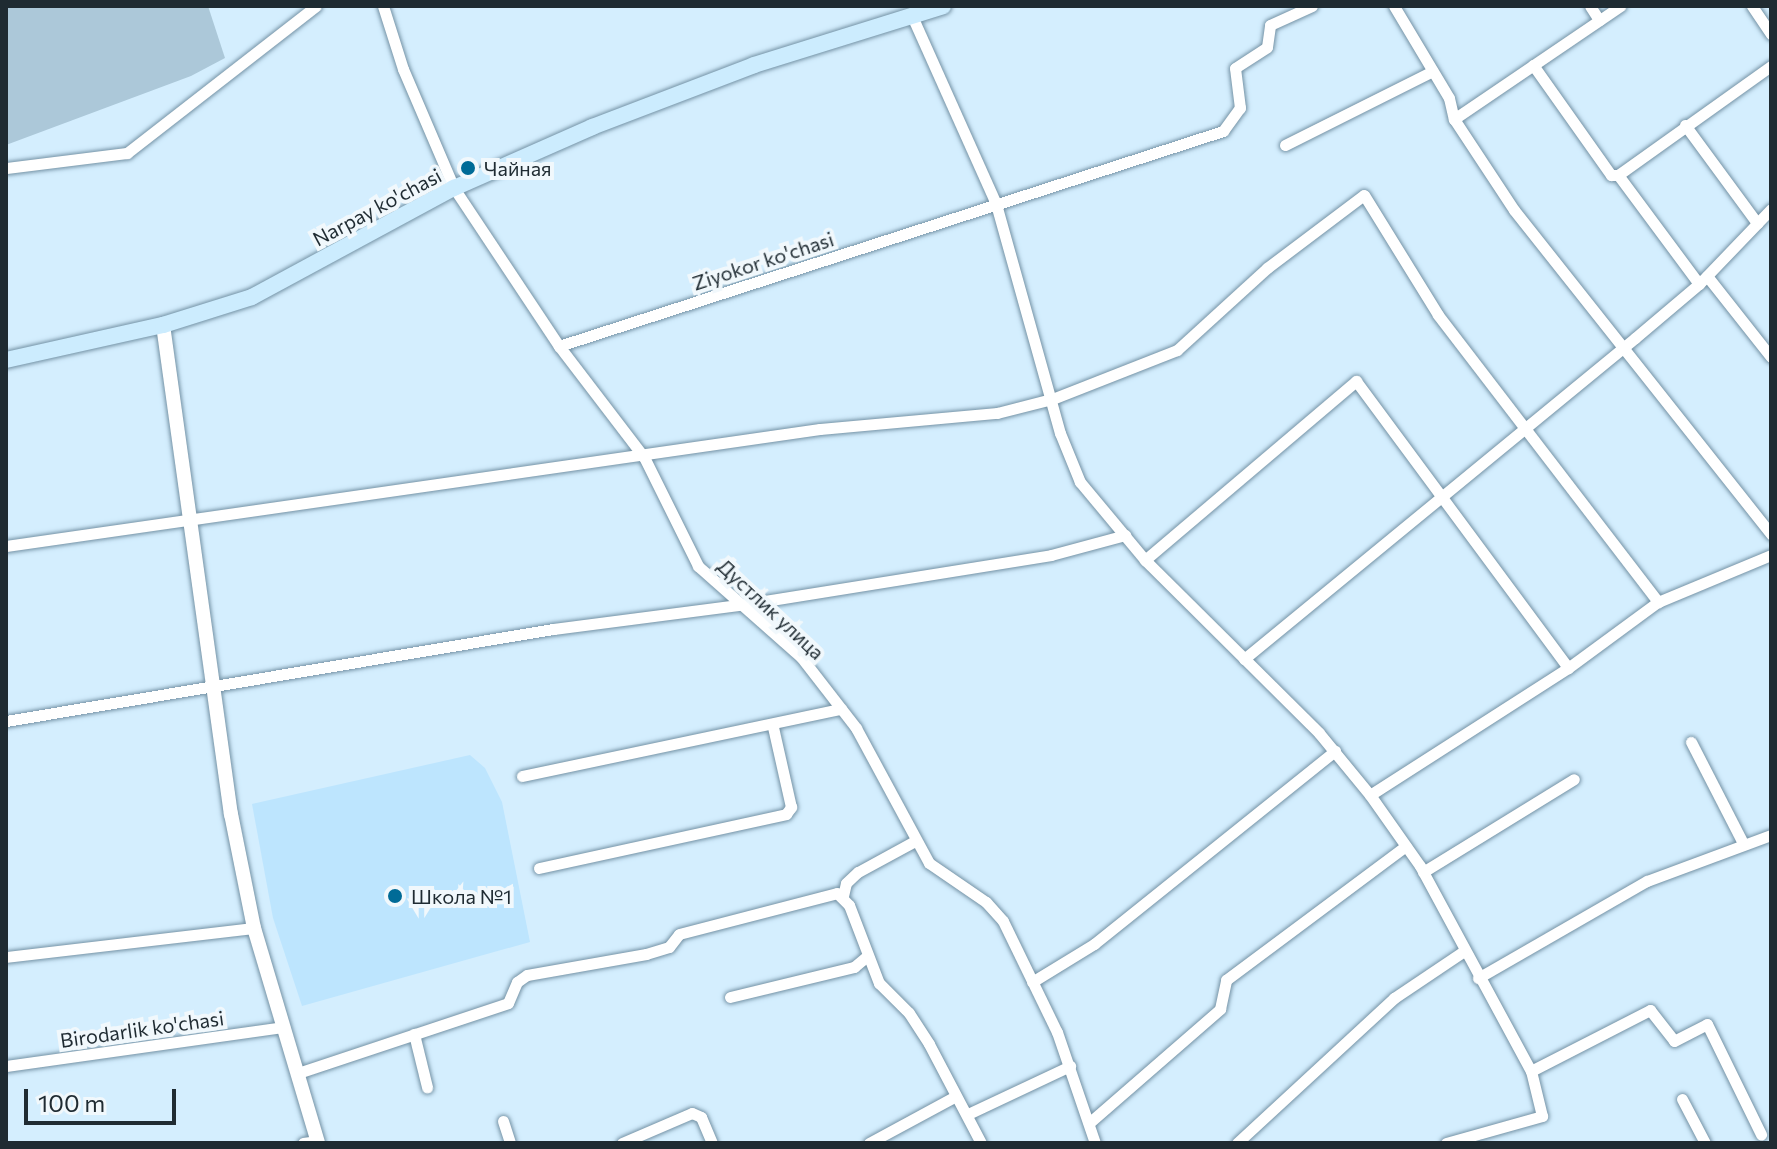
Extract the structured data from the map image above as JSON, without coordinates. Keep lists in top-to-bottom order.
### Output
{
  "streets": {
    "main road": ["Narpay ko'chasi"],
    "street": ["Ziyokor ko'chasi", "Дустлик улица", "Birodarlik ko'chasi"]
  },
  "crossings": [
    ["Narpay ko'chasi", "Дустлик улица"],
    ["Ziyokor ko'chasi", "Дустлик улица"]
  ],
  "places": ["Чайная", "Школа №1"],
  "scale_bar": "100 m"
}
